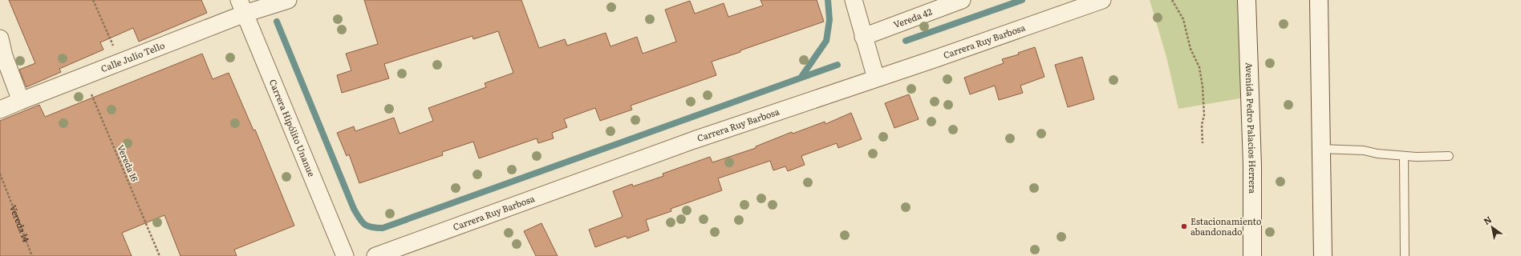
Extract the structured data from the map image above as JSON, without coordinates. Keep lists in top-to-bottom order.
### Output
{
  "streets": {
    "main road": ["Avenida Pedro Palacios Herrera"],
    "street": [
      "Vereda 42",
      "Carrera Ruy Barbosa",
      "Calle Julio Tello",
      "Carrera Hipólito Unanue"
    ],
    "path": ["Vereda 16", "Vereda 14"]
  },
  "crossings": [
    ["Calle Julio Tello", "Carrera Hipólito Unanue"],
    ["Calle Julio Tello", "Vereda 16"]
  ],
  "places": ["Estacionamiento abandonado"],
  "north": "top left"
}
